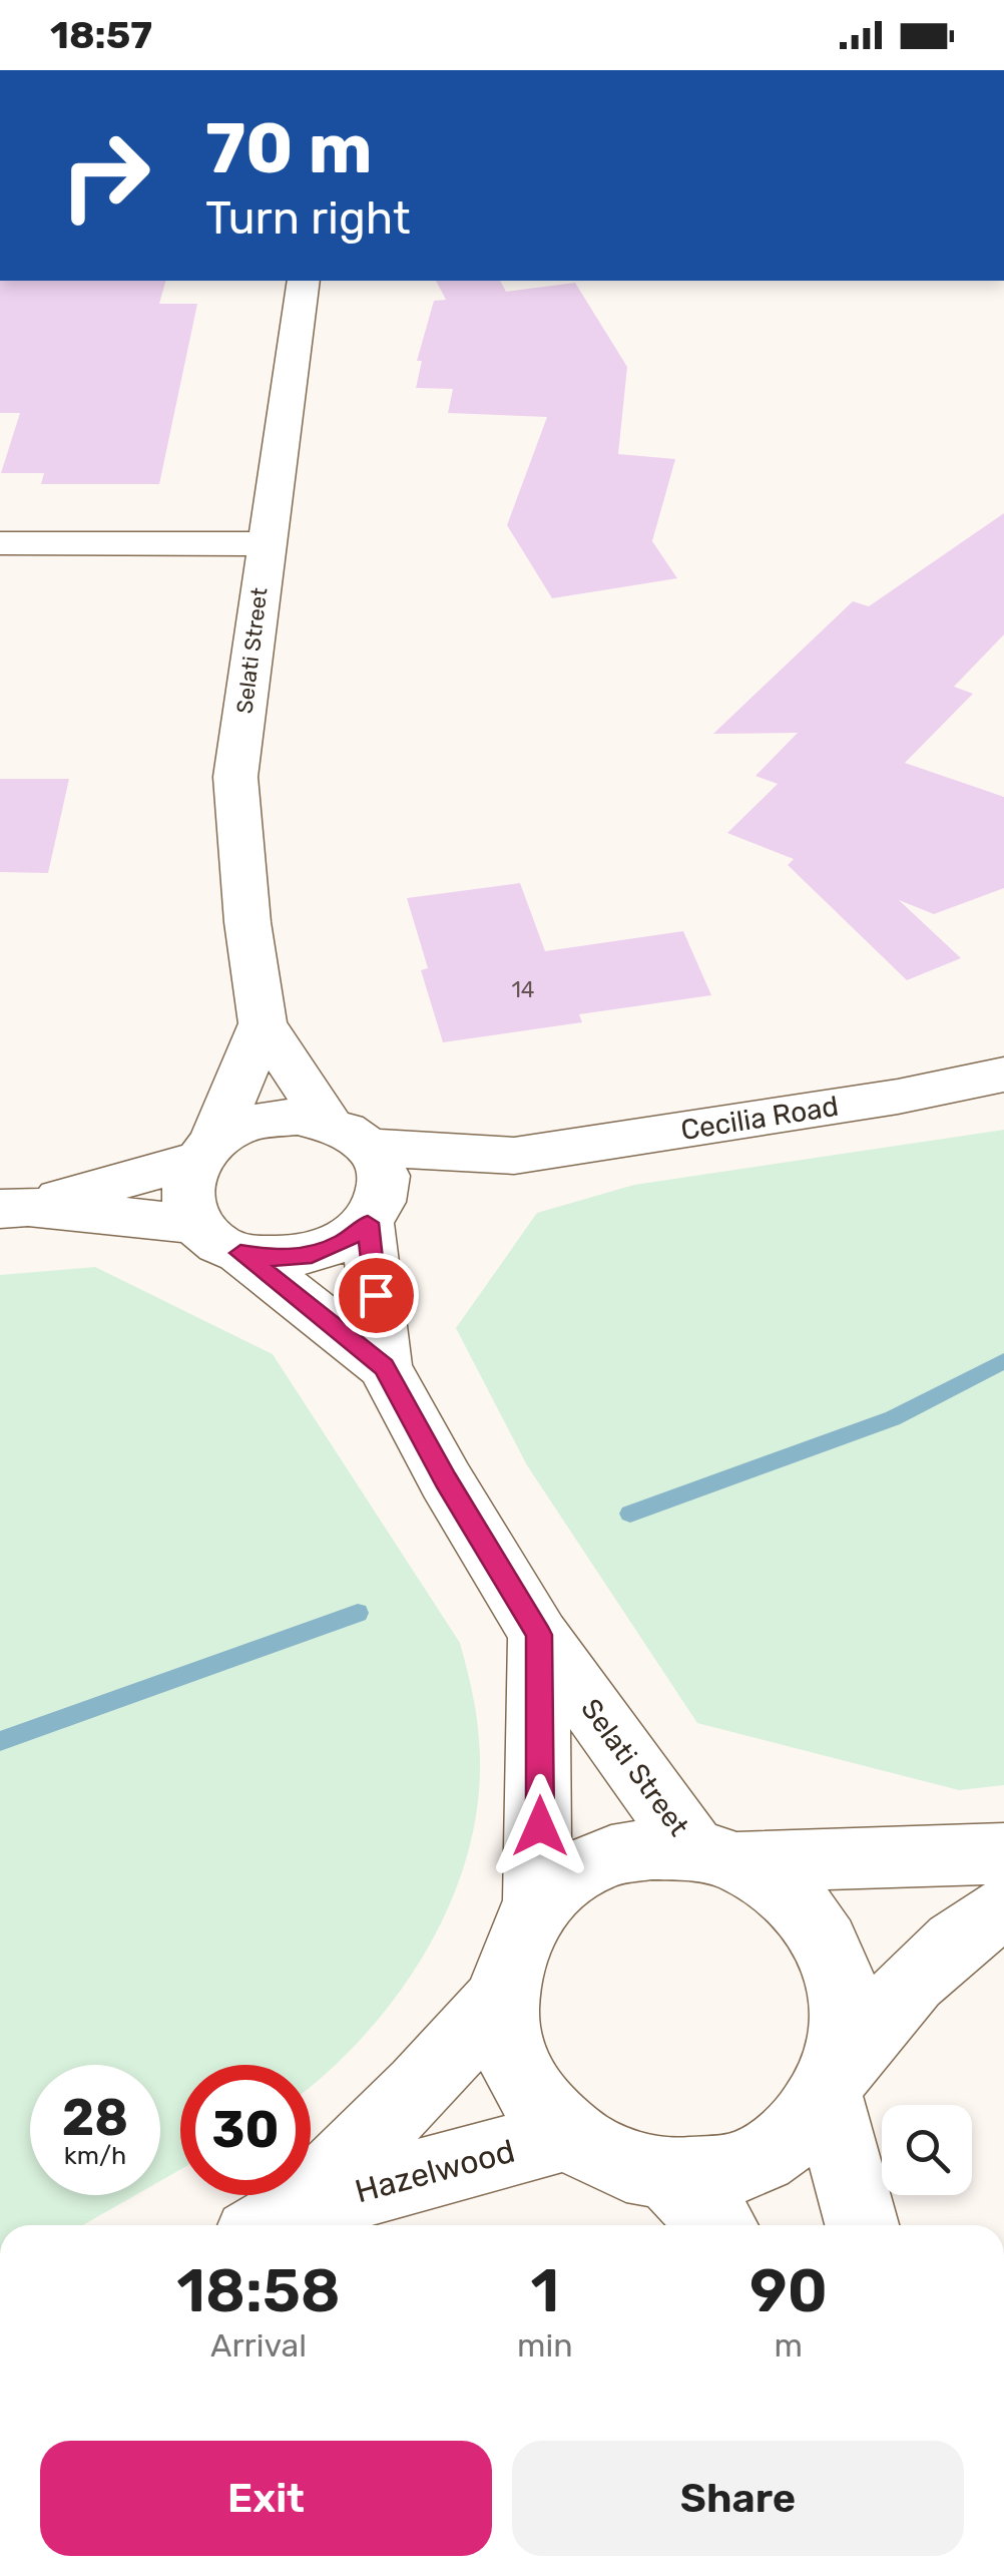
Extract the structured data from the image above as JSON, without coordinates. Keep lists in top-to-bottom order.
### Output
{
  "streets": {
    "street": ["Selati Street", "Cecilia Road", "Hazelwood"]
  },
  "crossings": [
    ["Selati Street", "Cecilia Road"],
    ["Selati Street", "Hazelwood"]
  ],
  "house_numbers": ["14"],
  "page": {
    "status": "18:57",
    "turn": ["70 m", "Turn right"],
    "speed": "28 km/h",
    "limit": "30",
    "eta": [
      "18:58",
      "Arrival",
      "1",
      "min",
      "90",
      "m"
    ],
    "buttons": ["Exit", "Share"]
  }
}
